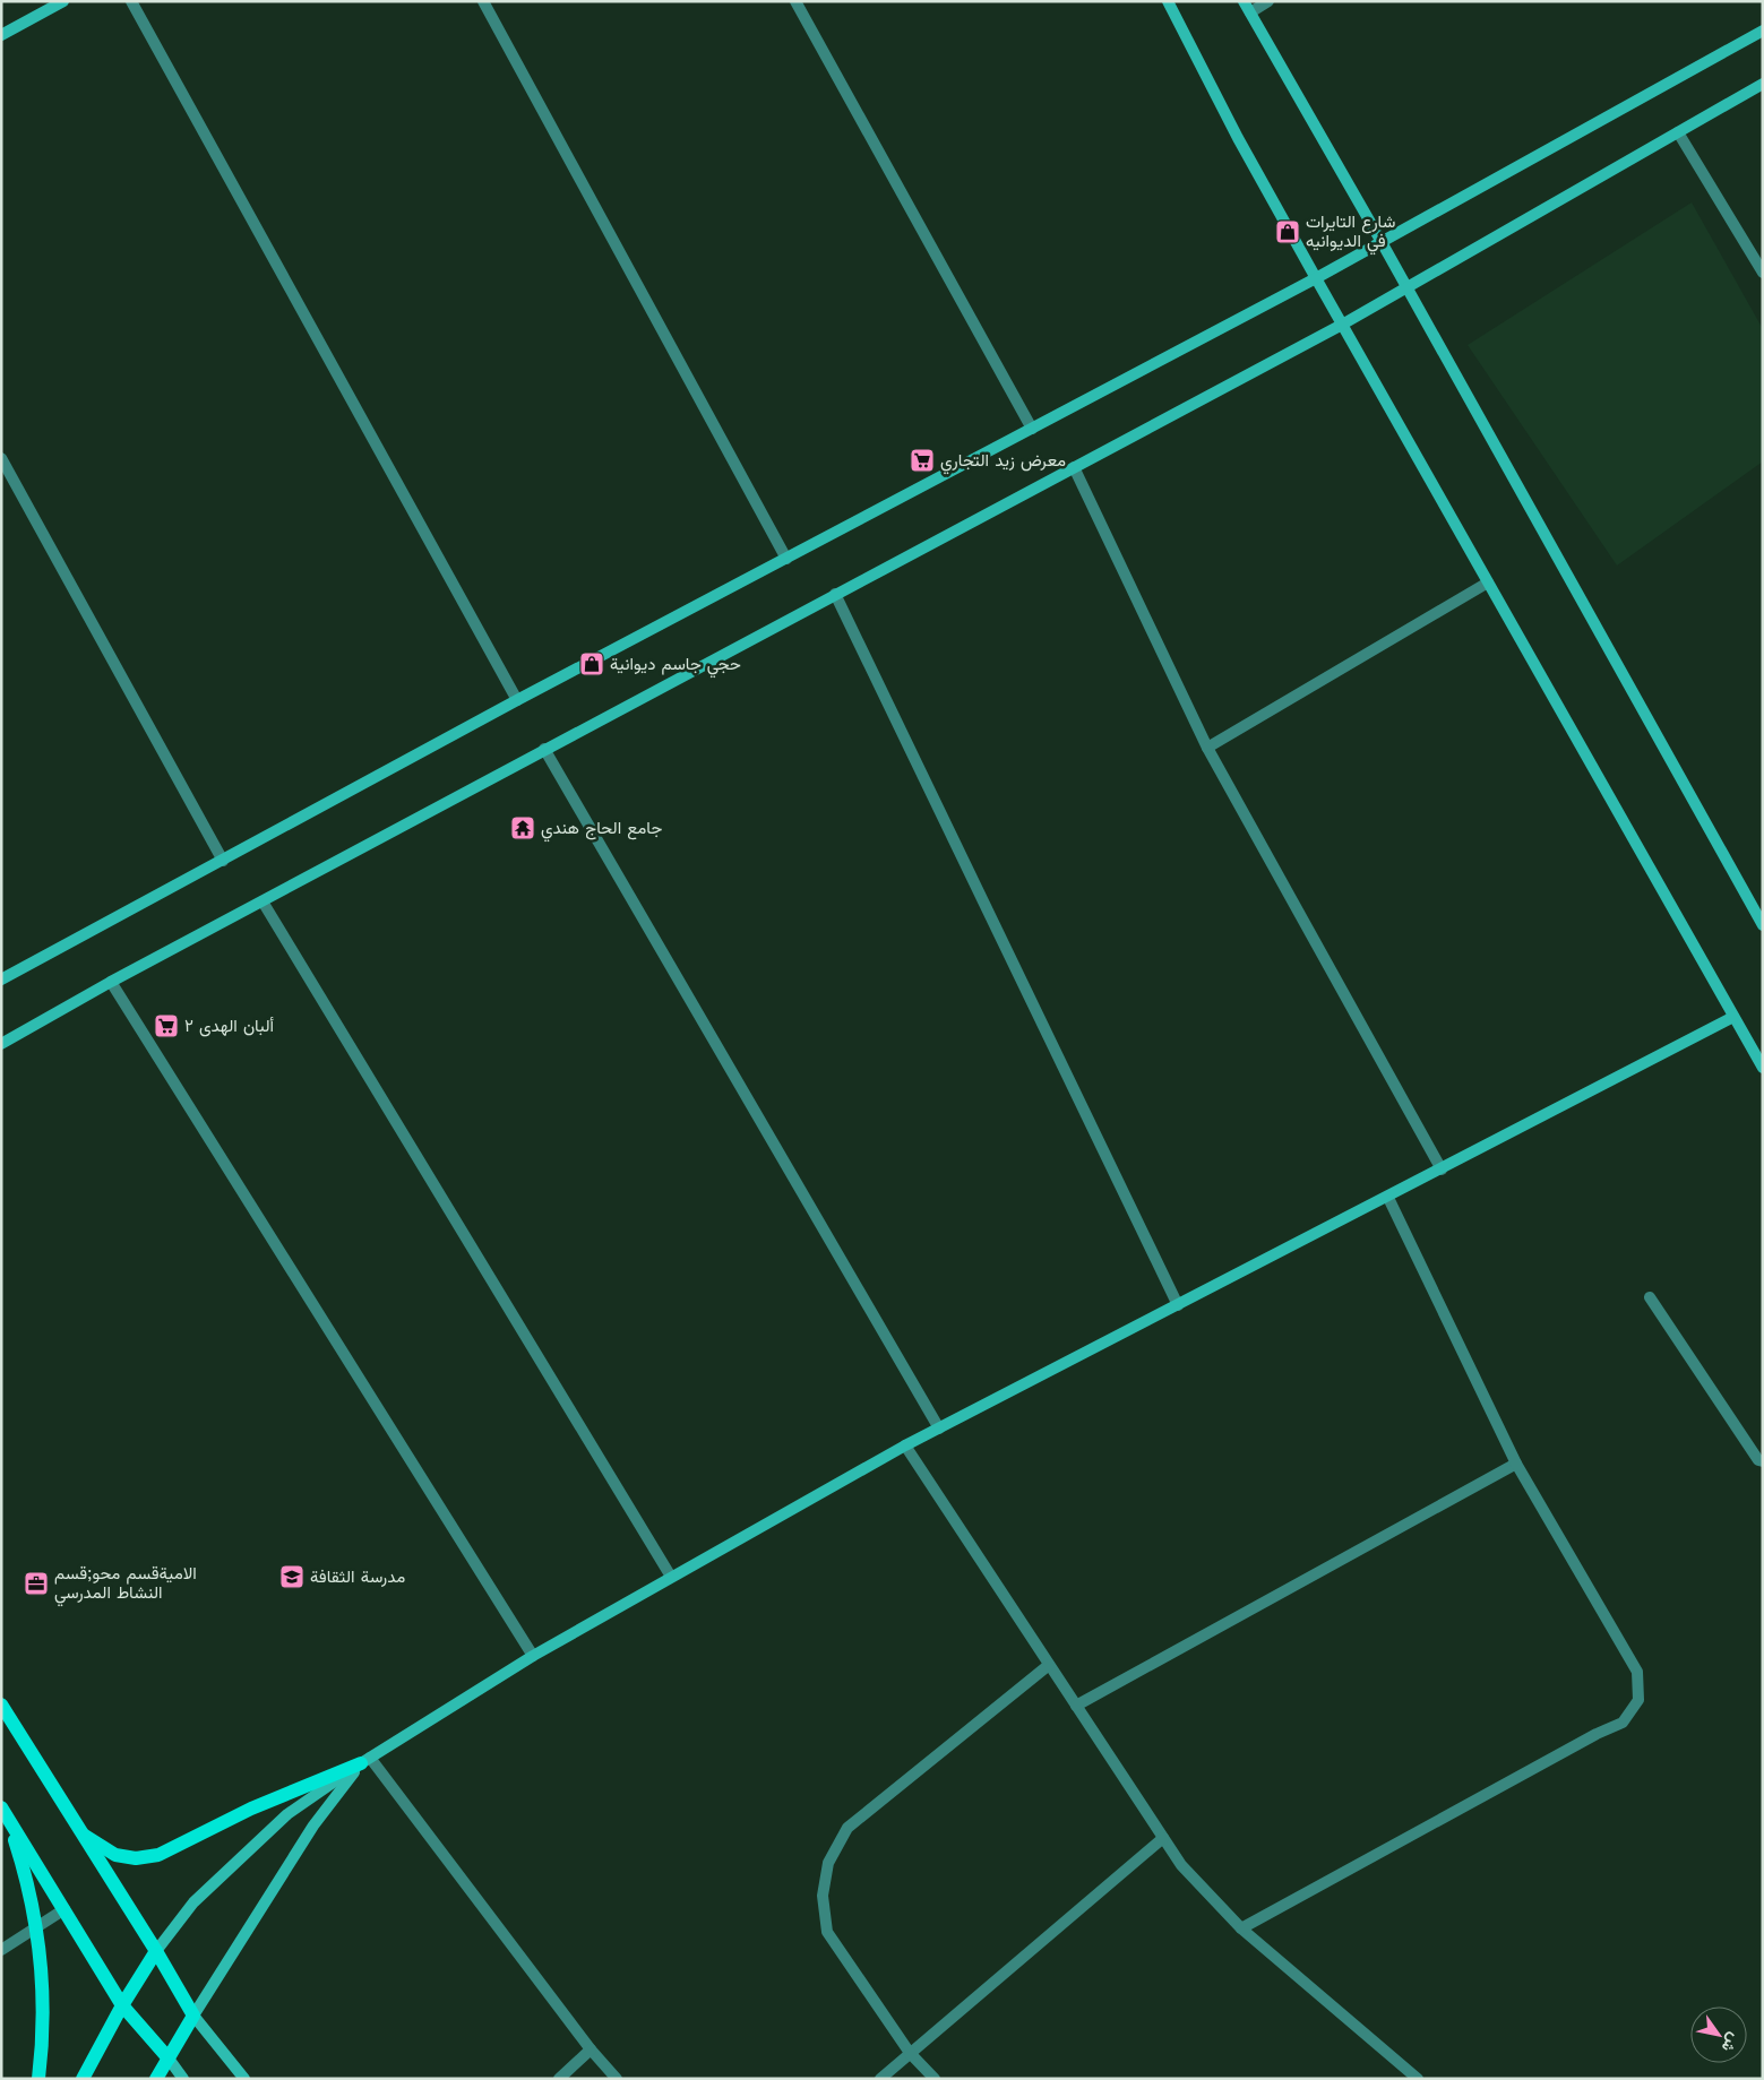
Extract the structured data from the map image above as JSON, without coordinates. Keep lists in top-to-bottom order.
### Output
{
  "places": {
    "shop": ["شارع التايرات في الديوانيه", "حجي جاسم ديوانية"],
    "supermarket": ["معرض زيد التجاري", "ألبان الهدى ٢"],
    "temple": ["جامع الحاج هندي"],
    "school or university": ["مدرسة الثقافة"],
    "office": ["الاميةقسم محو;قسم النشاط المدرسي"]
  },
  "north": "bottom right"
}
